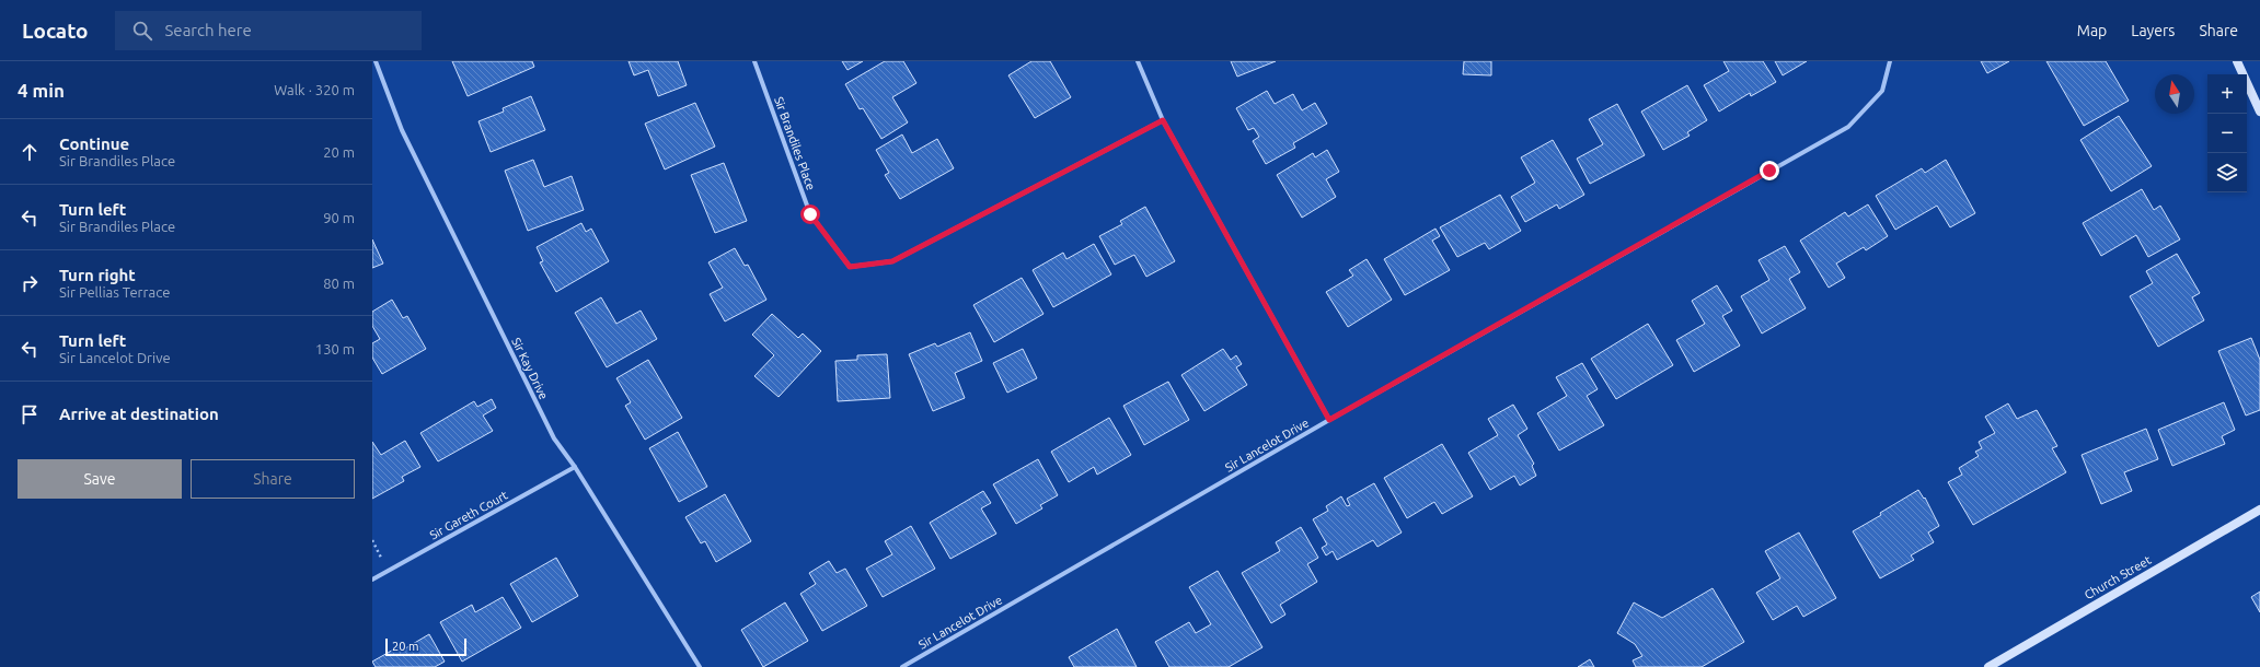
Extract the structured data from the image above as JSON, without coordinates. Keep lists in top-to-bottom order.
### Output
{
  "streets": {
    "street": [
      "Sir Brandiles Place",
      "Sir Kay Drive",
      "Sir Lancelot Drive",
      "Sir Gareth Court",
      "Church Street"
    ]
  },
  "crossings": [
    ["Sir Kay Drive", "Sir Gareth Court"]
  ],
  "scale_bar": "20 m",
  "north": "top",
  "page": {
    "header": "Locato",
    "search": "Search here",
    "nav": ["Map", "Layers", "Share"],
    "heading": ["4 min", "Walk · 320 m"],
    "map_buttons": ["+", "−"],
    "list": [
      ["Continue", "Sir Brandiles Place", "20 m"],
      ["Turn left", "Sir Brandiles Place", "90 m"],
      ["Turn right", "Sir Pellias Terrace", "80 m"],
      ["Turn left", "Sir Lancelot Drive", "130 m"],
      "Arrive at destination"
    ],
    "buttons": ["Save", "Share"],
    "scale": "20 m"
  }
}
